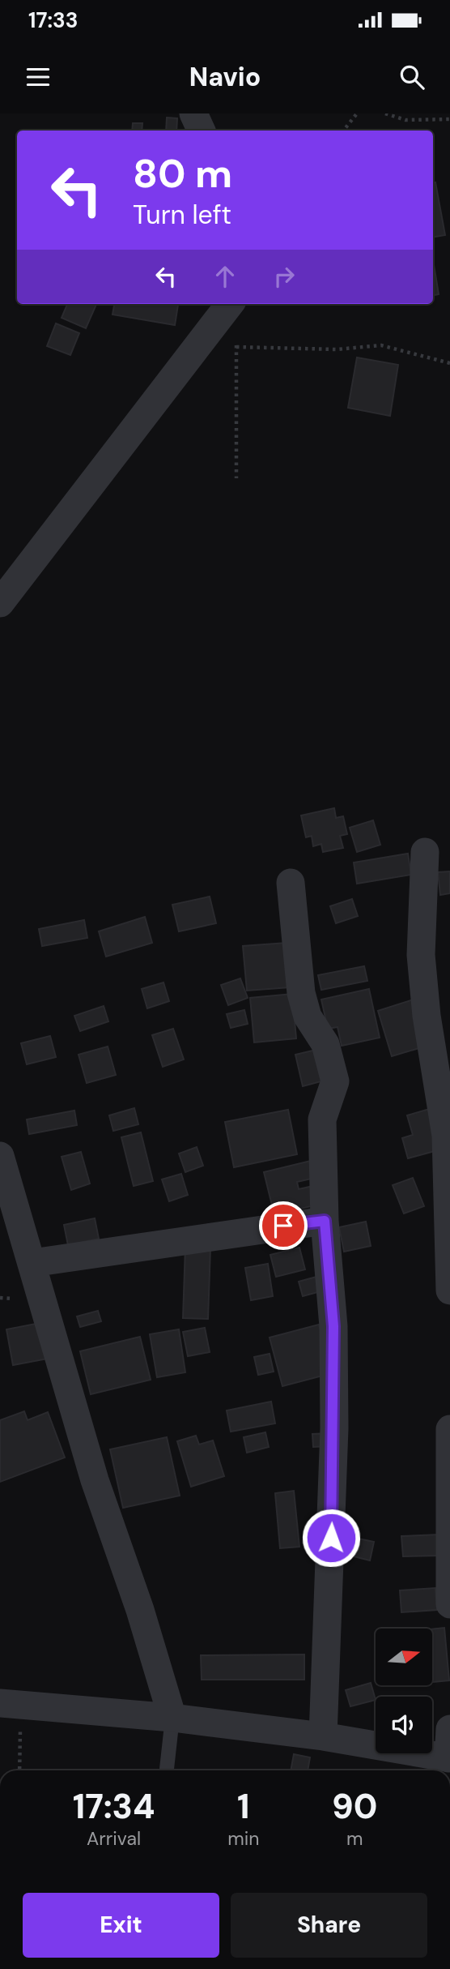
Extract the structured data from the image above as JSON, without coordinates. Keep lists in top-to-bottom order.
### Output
{
  "north": "right",
  "page": {
    "status": "17:33",
    "header": "Navio",
    "turn": ["80 m", "Turn left"],
    "eta": [
      "17:34",
      "Arrival",
      "1",
      "min",
      "90",
      "m"
    ],
    "buttons": ["Exit", "Share"]
  }
}
